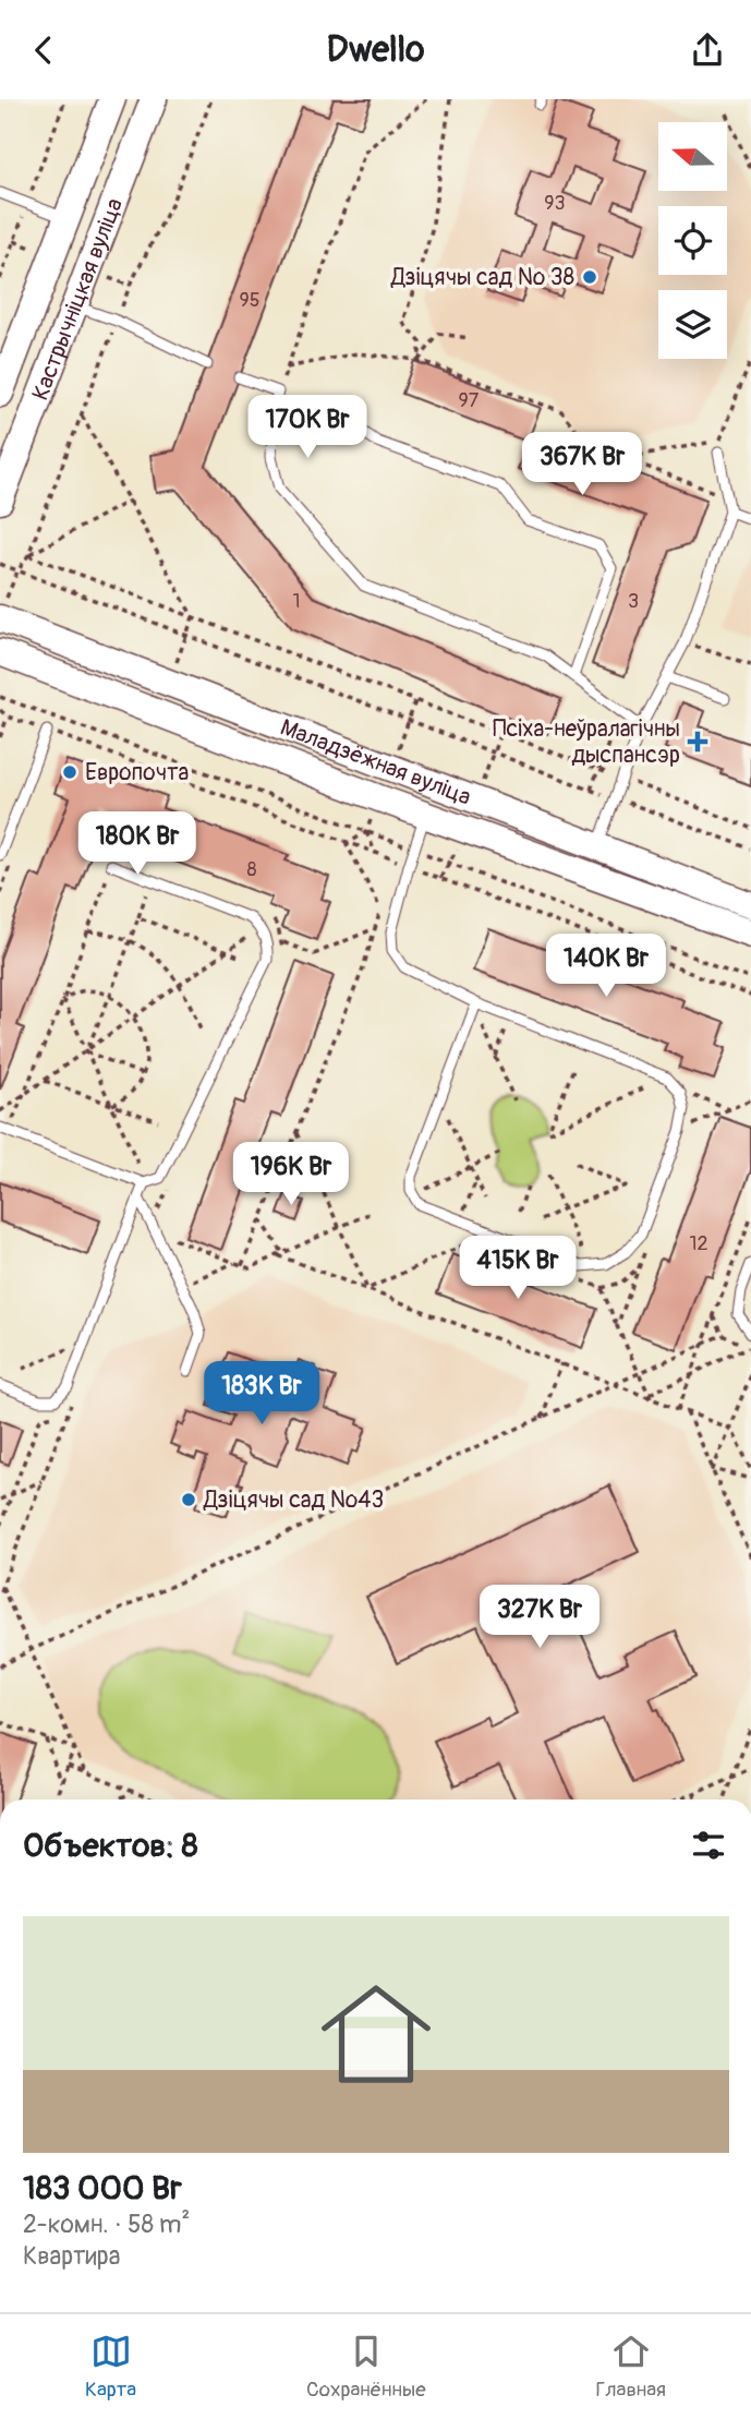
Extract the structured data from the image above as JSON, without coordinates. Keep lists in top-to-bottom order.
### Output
{
  "streets": {
    "main road": ["Кастрычніцкая вуліца", "Маладзёжная вуліца"]
  },
  "places": {
    "other": ["Дзіцячы сад № 38", "Европочта", "Дзіцячы сад №43"],
    "health": ["Псіха-неўралагічны дыспансэр"]
  },
  "house_numbers": [
    "93",
    "95",
    "97",
    "1",
    "3",
    "8",
    "12"
  ],
  "north": "left",
  "page": {
    "header": "Dwello",
    "price": [
      "170K Br",
      "367K Br",
      "180K Br",
      "140K Br",
      "196K Br",
      "415K Br",
      "183K Br",
      "327K Br"
    ],
    "heading": "Объектов: 8",
    "list": [
      {
        "name": "183 000 Br",
        "note": "2-комн. · 58 m² · Квартира"
      }
    ],
    "tabs": ["Карта", "Сохранённые", "Главная"]
  }
}
